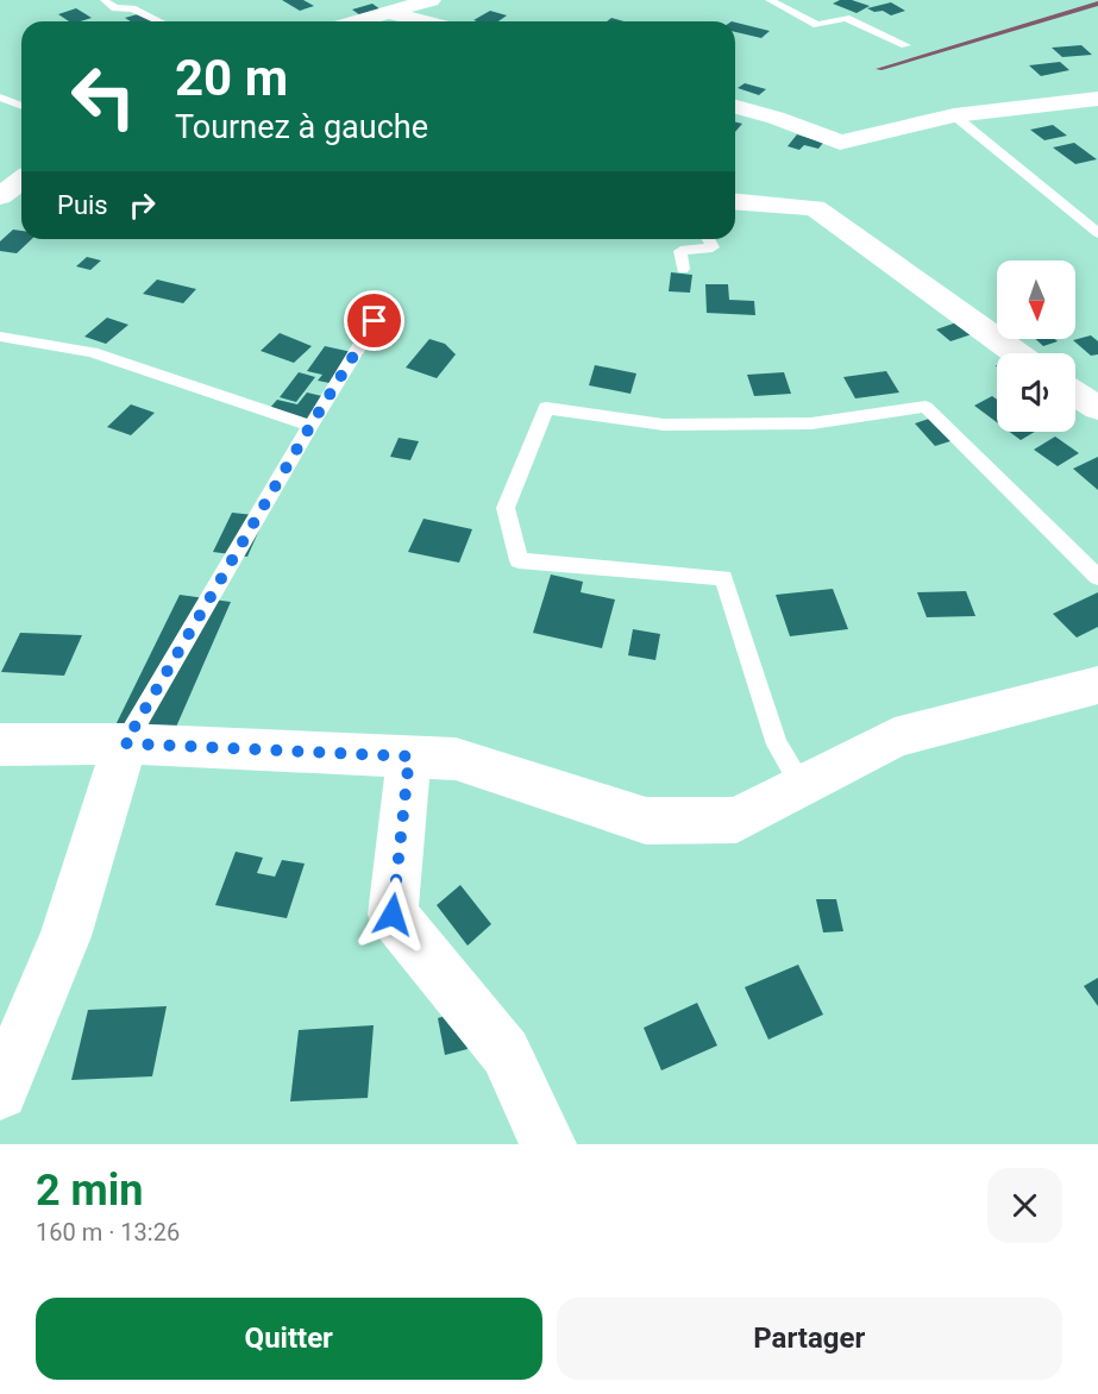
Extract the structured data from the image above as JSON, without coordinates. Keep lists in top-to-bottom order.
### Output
{
  "north": "bottom",
  "page": {
    "turn": ["20 m", "Tournez à gauche"],
    "then": "Puis",
    "heading": ["2 min", "160 m · 13:26"],
    "buttons": ["Quitter", "Partager"]
  }
}
